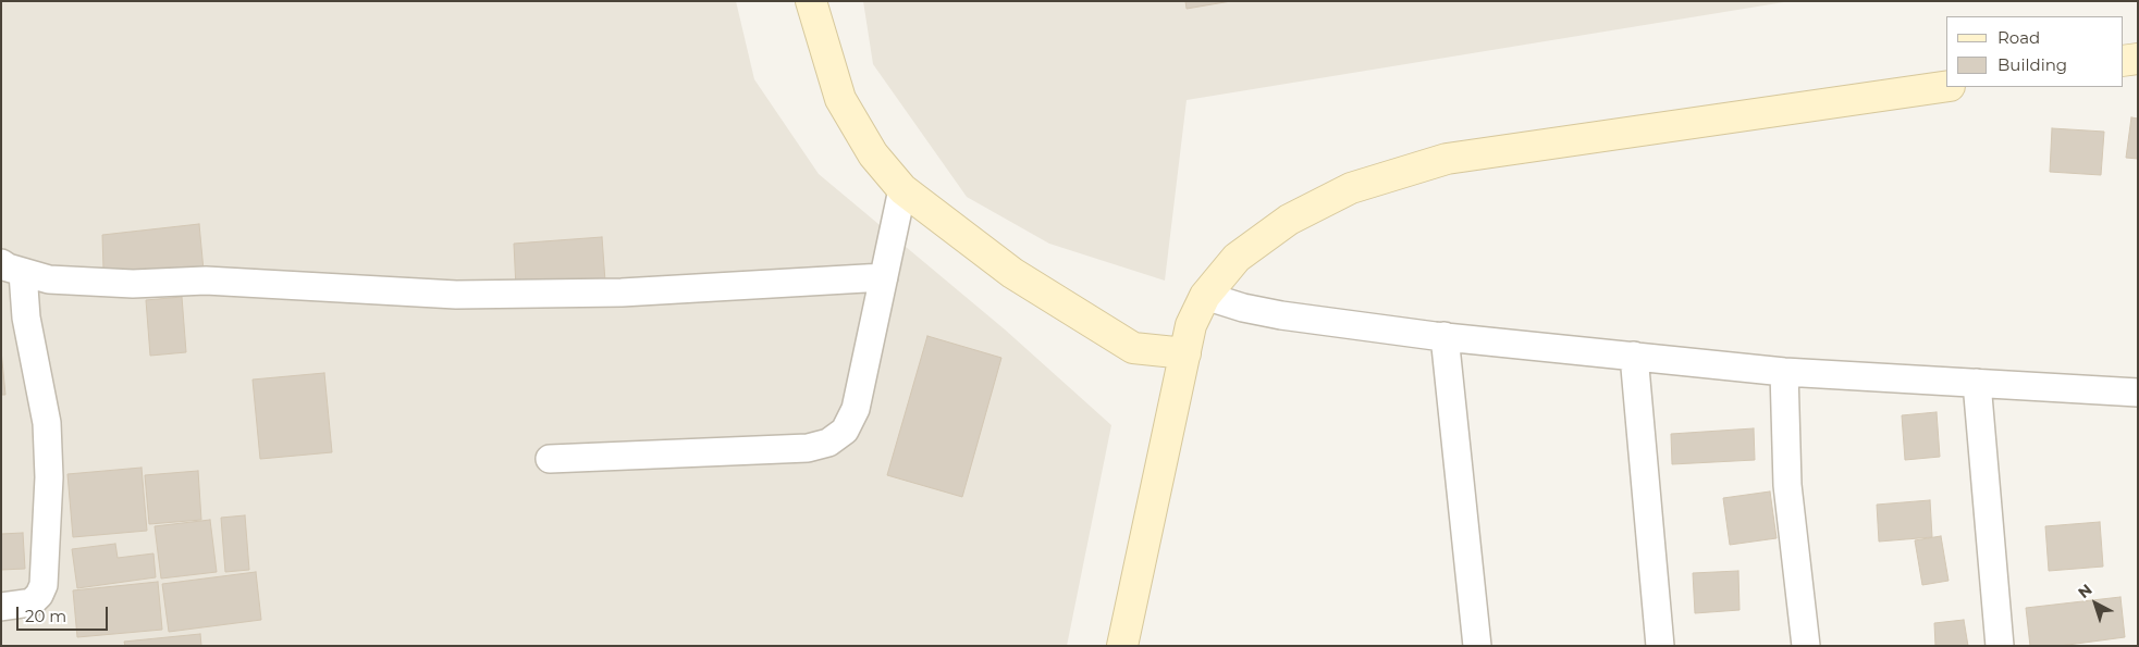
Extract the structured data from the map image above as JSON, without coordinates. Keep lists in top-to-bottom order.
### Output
{
  "legend": ["Road", "Building"],
  "scale_bar": "20 m",
  "north": "top left"
}
